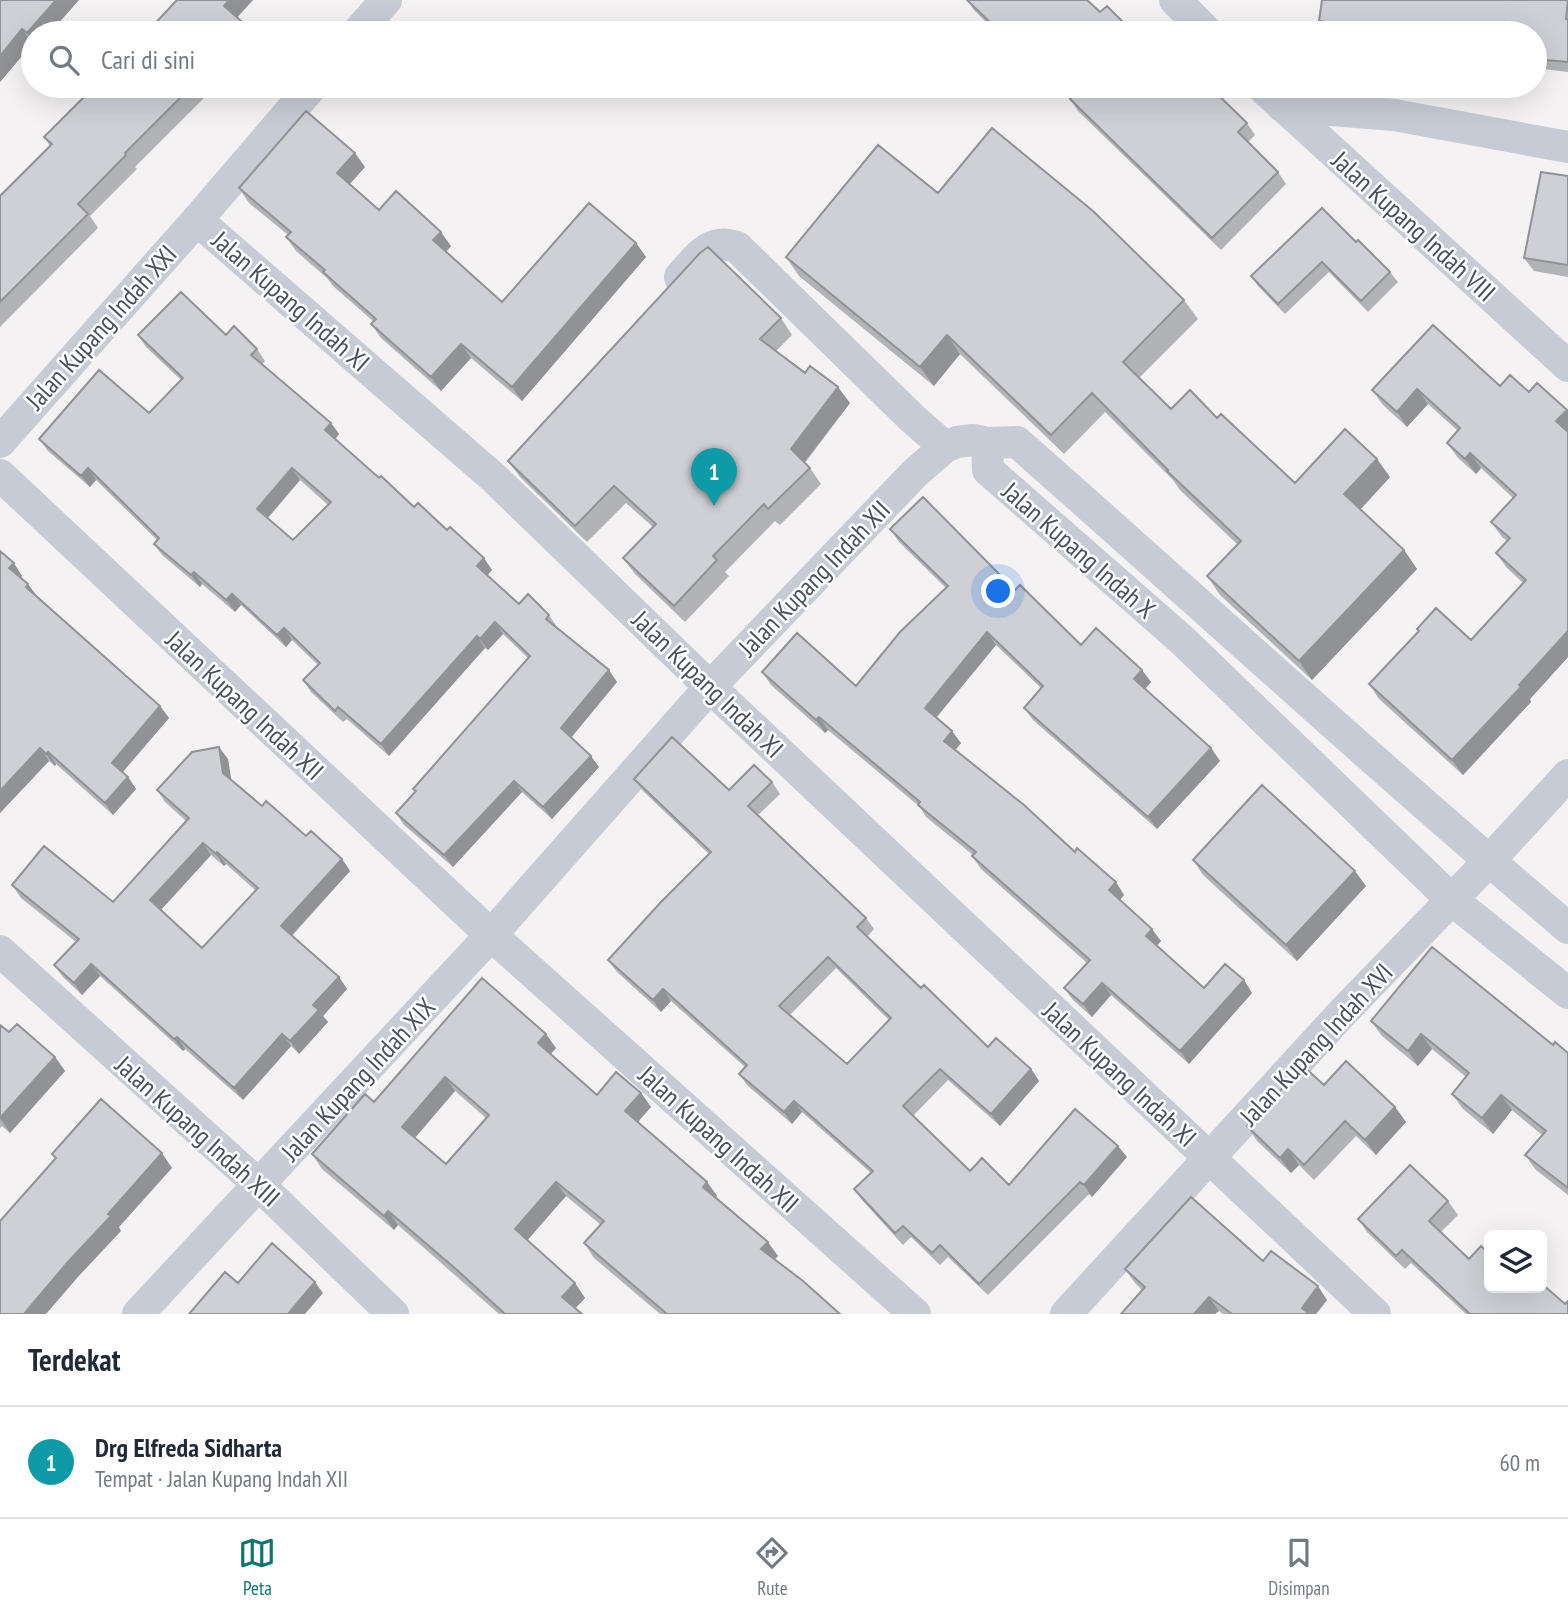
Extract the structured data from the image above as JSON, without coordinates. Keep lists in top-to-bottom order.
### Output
{
  "streets": {
    "street": [
      "Jalan Kupang Indah VIII",
      "Jalan Kupang Indah XI",
      "Jalan Kupang Indah XXI",
      "Jalan Kupang Indah X",
      "Jalan Kupang Indah XII",
      "Jalan Kupang Indah XVI",
      "Jalan Kupang Indah XIX",
      "Jalan Kupang Indah XIII"
    ]
  },
  "crossings": [
    ["Jalan Kupang Indah XI", "Jalan Kupang Indah XXI"],
    ["Jalan Kupang Indah XI", "Jalan Kupang Indah XII"],
    ["Jalan Kupang Indah XI", "Jalan Kupang Indah XVI"],
    ["Jalan Kupang Indah X", "Jalan Kupang Indah XII"],
    ["Jalan Kupang Indah X", "Jalan Kupang Indah XVI"],
    ["Jalan Kupang Indah XII", "Jalan Kupang Indah XIX"],
    ["Jalan Kupang Indah XIX", "Jalan Kupang Indah XIII"]
  ],
  "page": {
    "search": "Cari di sini",
    "pins": "1",
    "heading": "Terdekat",
    "list": [
      {
        "mark": "1",
        "name": "Drg Elfreda Sidharta",
        "note": "Tempat · Jalan Kupang Indah XII",
        "value": "60 m"
      }
    ],
    "nav": ["Peta", "Rute", "Disimpan"]
  }
}
